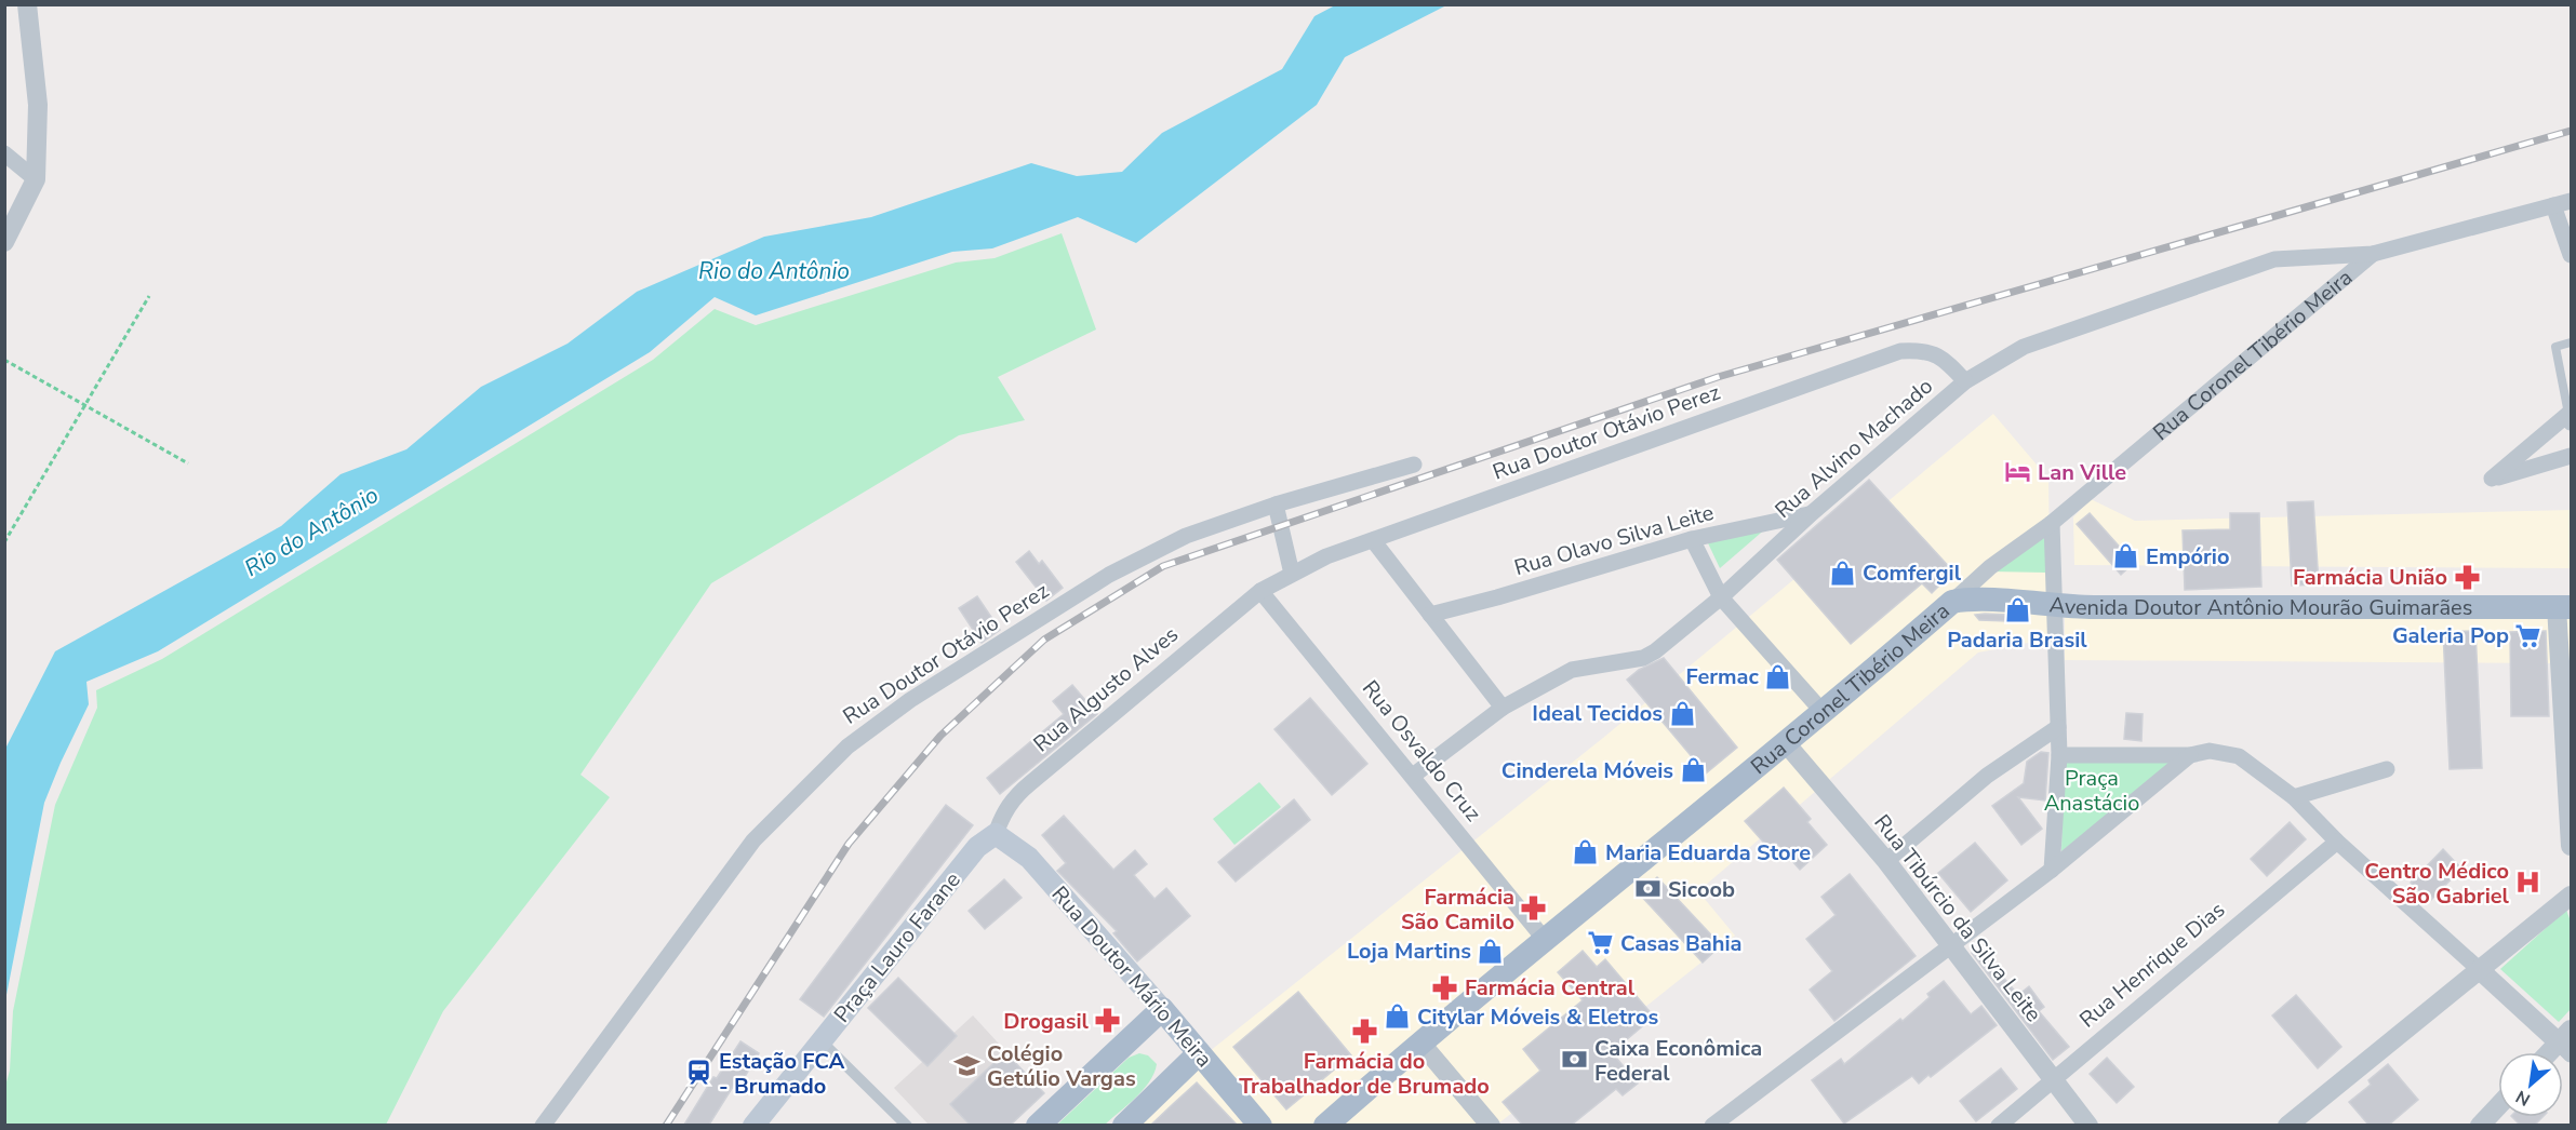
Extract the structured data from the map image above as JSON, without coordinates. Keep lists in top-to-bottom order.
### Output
{
  "streets": {
    "main road": [
      "Rua Coronel Tibério Meira",
      "Avenida Doutor Antônio Mourão Guimarães",
      "Praça Lauro Farane",
      "Rua Doutor Mário Meira"
    ],
    "street": [
      "Rua Doutor Otávio Perez",
      "Rua Alvino Machado",
      "Rua Olavo Silva Leite",
      "Rua Algusto Alves",
      "Rua Osvaldo Cruz",
      "Rua Tibúrcio da Silva Leite",
      "Rua Henrique Dias"
    ]
  },
  "crossings": [
    ["Rua Coronel Tibério Meira", "Rua Alvino Machado"],
    ["Rua Coronel Tibério Meira", "Avenida Doutor Antônio Mourão Guimarães"],
    ["Rua Coronel Tibério Meira", "Rua Osvaldo Cruz"],
    ["Rua Coronel Tibério Meira", "Rua Tibúrcio da Silva Leite"],
    ["Rua Doutor Otávio Perez", "Rua Alvino Machado"],
    ["Rua Doutor Otávio Perez", "Rua Algusto Alves"],
    ["Rua Doutor Otávio Perez", "Rua Osvaldo Cruz"],
    ["Rua Alvino Machado", "Rua Olavo Silva Leite"],
    ["Rua Alvino Machado", "Rua Osvaldo Cruz"],
    ["Rua Algusto Alves", "Rua Osvaldo Cruz"],
    ["Rua Algusto Alves", "Praça Lauro Farane"],
    ["Rua Algusto Alves", "Rua Doutor Mário Meira"],
    ["Rua Tibúrcio da Silva Leite", "Rua Henrique Dias"],
    ["Praça Lauro Farane", "Rua Doutor Mário Meira"]
  ],
  "water": ["Rio do Antônio"],
  "parks": ["Praça Anastácio"],
  "places": {
    "hotel": ["Lan Ville"],
    "shop": [
      "Empório",
      "Comfergil",
      "Padaria Brasil",
      "Fermac",
      "Ideal Tecidos",
      "Cinderela Móveis",
      "Maria Eduarda Store",
      "Loja Martins",
      "Citylar Móveis & Eletros"
    ],
    "pharmacy": [
      "Farmácia União",
      "Farmácia São Camilo",
      "Farmácia Central",
      "Drogasil",
      "Farmácia do Trabalhador de Brumado"
    ],
    "supermarket": ["Galeria Pop", "Casas Bahia"],
    "hospital": ["Centro Médico São Gabriel"],
    "bank": ["Sicoob", "Caixa Econômica Federal"],
    "school or university": ["Colégio Getúlio Vargas"],
    "station": ["Estação FCA - Brumado"]
  },
  "north": "bottom left"
}
